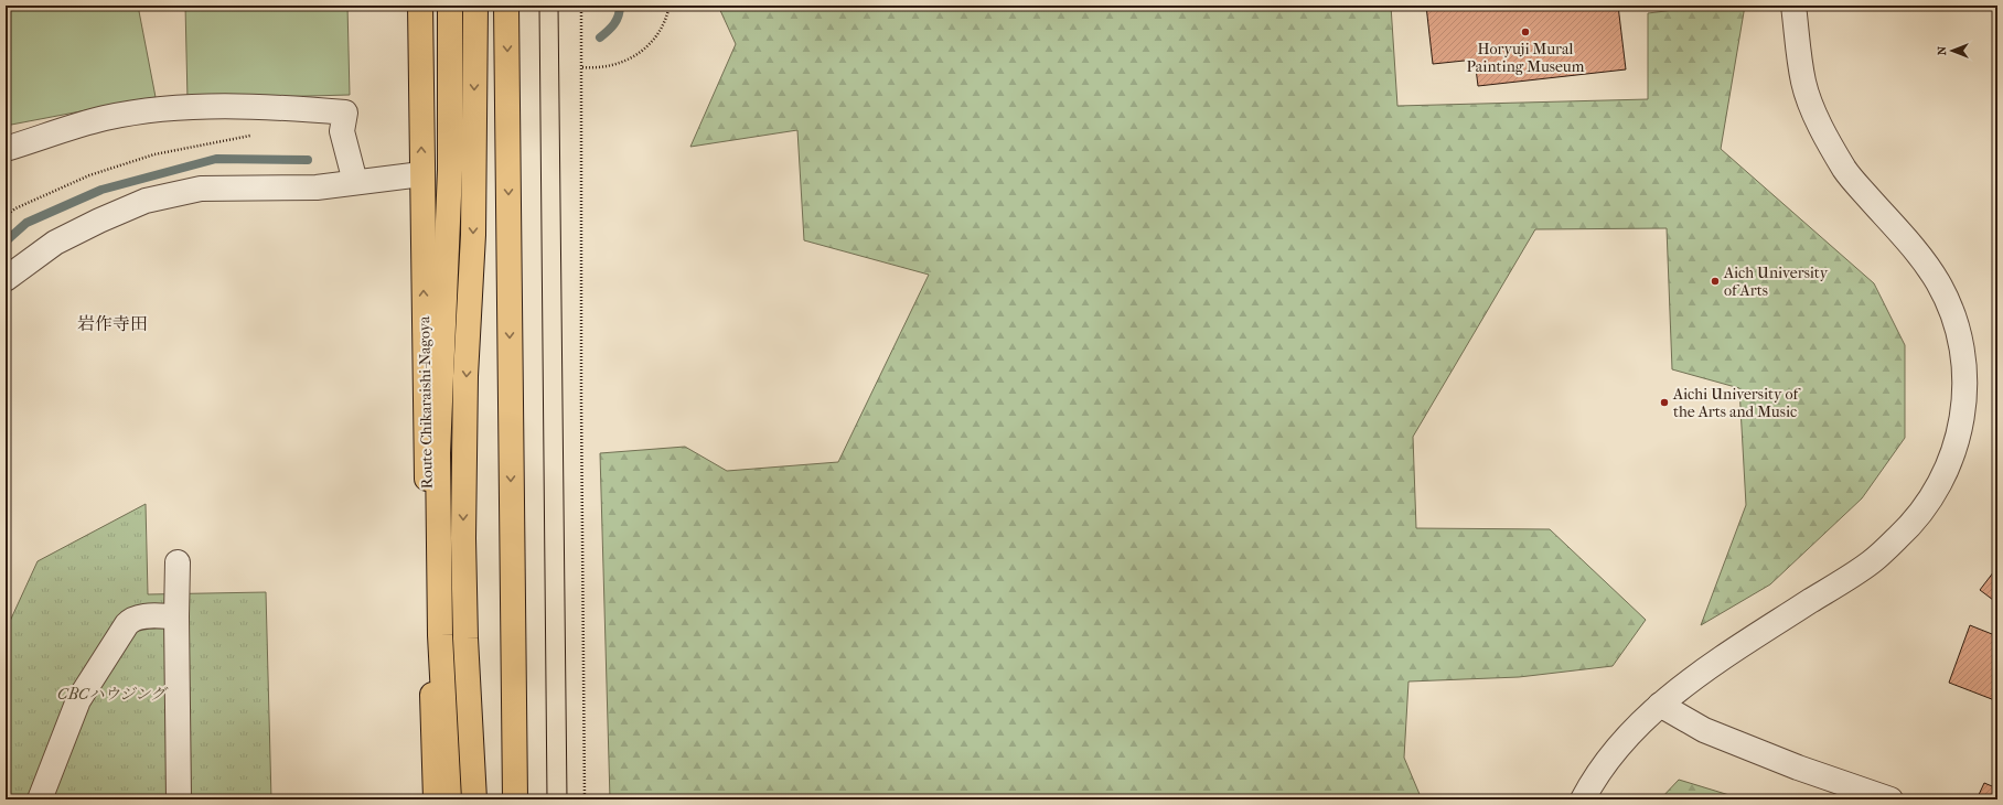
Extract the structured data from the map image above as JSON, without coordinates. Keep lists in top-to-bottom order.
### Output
{
  "streets": {
    "main road": ["Route Chikaraishi-Nagoya"]
  },
  "districts": ["岩作寺田"],
  "parks": ["CBCハウジング"],
  "places": ["Horyuji Mural Painting Museum", "Aich University of Arts", "Aichi University of the Arts and Music"],
  "north": "left"
}
